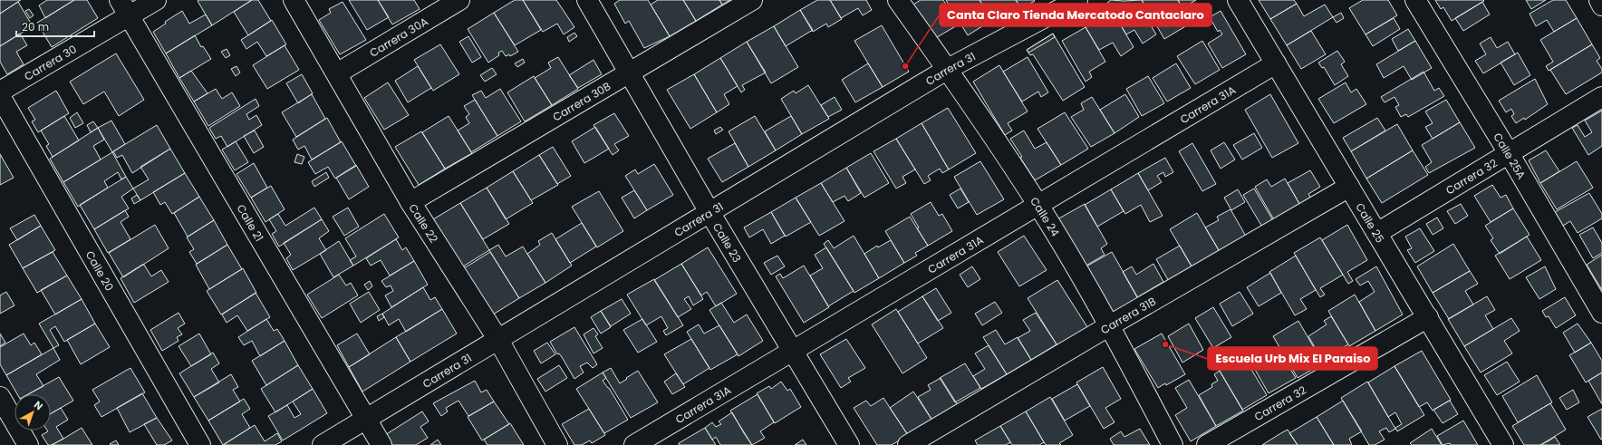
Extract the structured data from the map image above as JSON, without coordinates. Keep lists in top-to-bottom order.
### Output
{
  "streets": {
    "street": [
      "Carrera 30A",
      "Carrera 30",
      "Carrera 31",
      "Carrera 30B",
      "Carrera 31A",
      "Calle 25A",
      "Carrera 32",
      "Calle 24",
      "Calle 21",
      "Calle 25",
      "Calle 22",
      "Calle 23",
      "Calle 20",
      "Carrera 31B"
    ]
  },
  "crossings": [
    ["Carrera 30A", "Calle 22"],
    ["Carrera 30", "Calle 21"],
    ["Carrera 31", "Calle 24"],
    ["Carrera 31", "Calle 21"],
    ["Carrera 31", "Calle 22"],
    ["Carrera 31", "Calle 23"],
    ["Carrera 30B", "Calle 22"],
    ["Carrera 30B", "Calle 23"],
    ["Carrera 31A", "Calle 24"],
    ["Carrera 31A", "Calle 25"],
    ["Carrera 31A", "Calle 23"],
    ["Calle 25A", "Carrera 32"],
    ["Carrera 32", "Calle 25"],
    ["Calle 24", "Carrera 31B"],
    ["Calle 25", "Carrera 31B"]
  ],
  "places": ["Canta Claro Tienda Mercatodo Cantaclaro", "Escuela Urb Mix El Paraiso"],
  "scale_bar": "20 m",
  "north": "top right"
}
